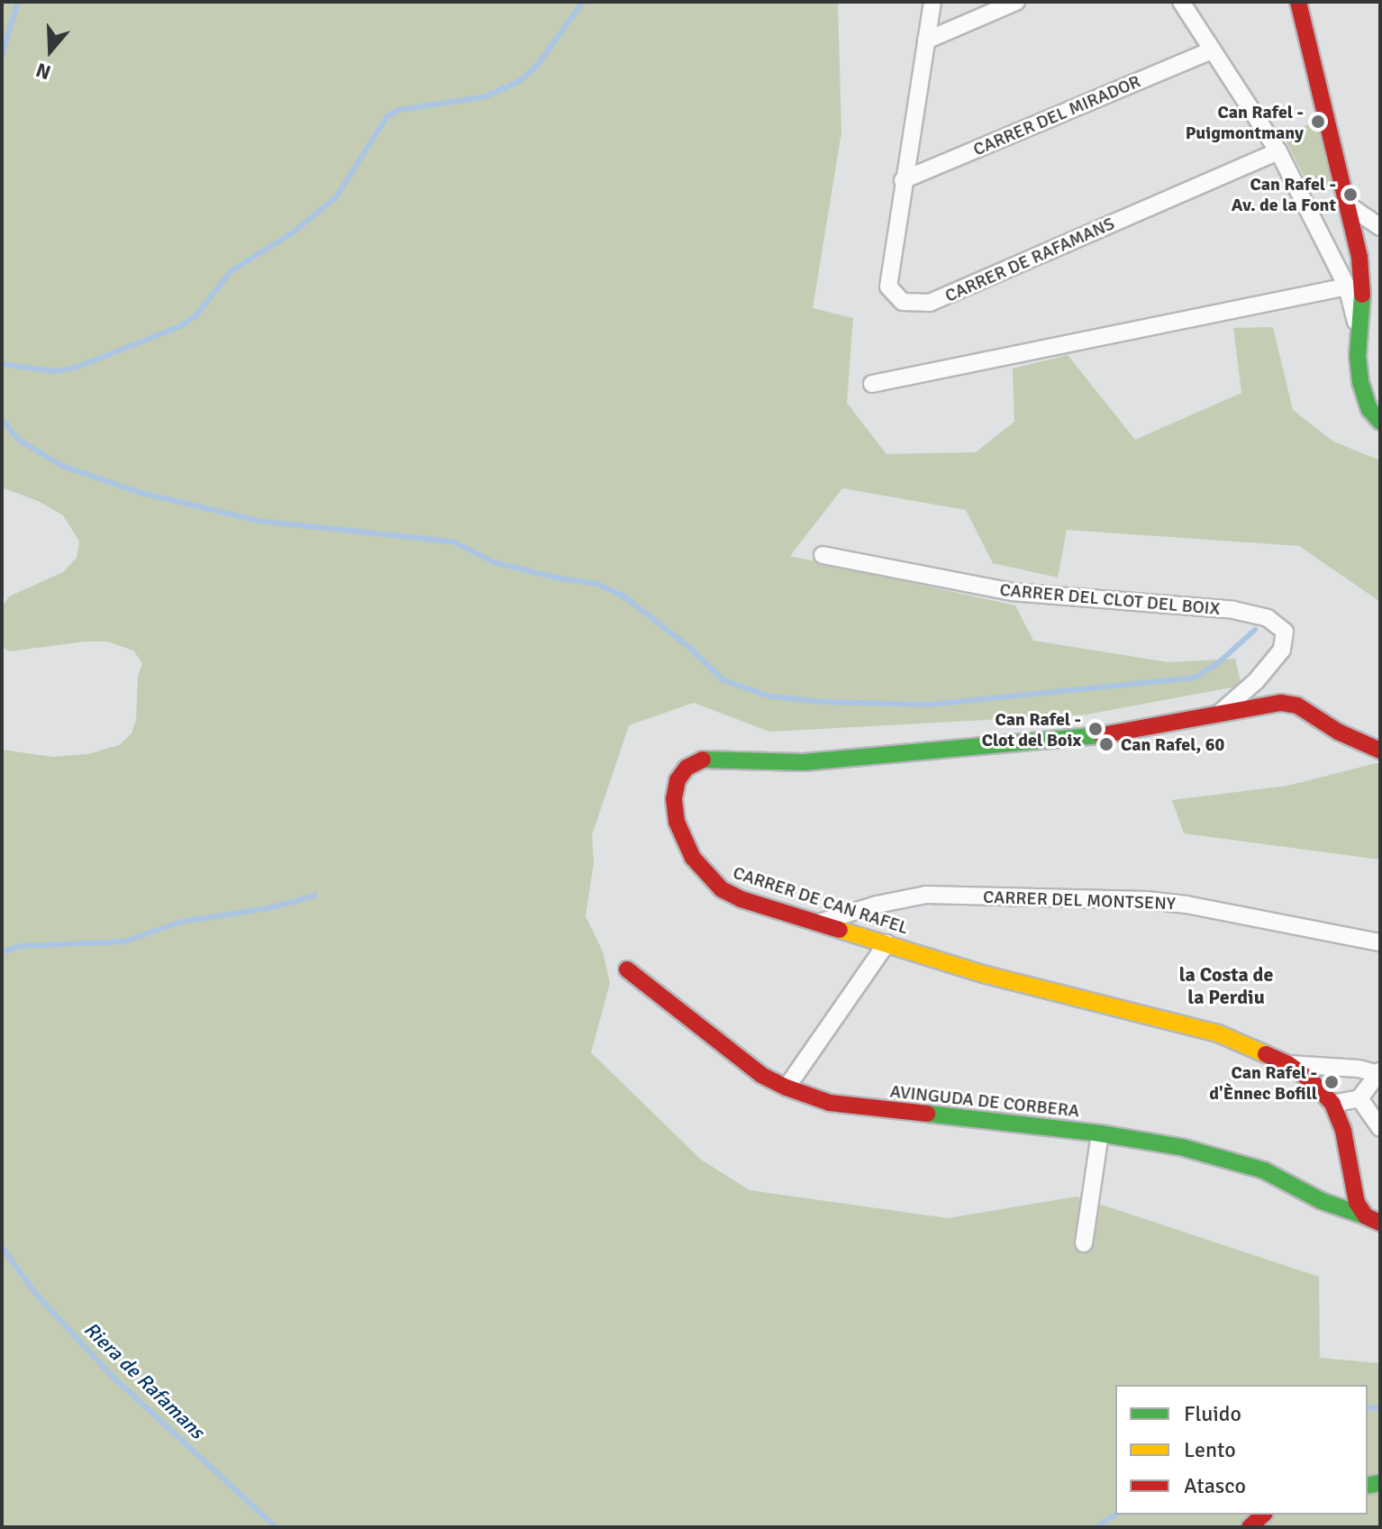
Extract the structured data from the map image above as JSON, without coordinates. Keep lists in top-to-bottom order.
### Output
{
  "streets": {
    "street": [
      "CARRER DEL MIRADOR",
      "CARRER DE RAFAMANS",
      "CARRER DEL CLOT DEL BOIX",
      "CARRER DE CAN RAFEL",
      "CARRER DEL MONTSENY",
      "AVINGUDA DE CORBERA"
    ]
  },
  "crossings": [
    ["CARRER DEL MIRADOR", "CARRER DE RAFAMANS"],
    ["CARRER DEL CLOT DEL BOIX", "CARRER DE CAN RAFEL"],
    ["CARRER DE CAN RAFEL", "CARRER DEL MONTSENY"],
    ["CARRER DE CAN RAFEL", "AVINGUDA DE CORBERA"]
  ],
  "districts": ["la Costa de la Perdiu"],
  "water": ["Riera de Rafamans"],
  "places": [
    "Can Rafel - Puigmontmany",
    "Can Rafel - Av. de la Font",
    "Can Rafel - Clot del Boix",
    "Can Rafel, 60",
    "Can Rafel - d'Ènnec Bofill"
  ],
  "legend": ["Fluido", "Lento", "Atasco"],
  "north": "bottom"
}
